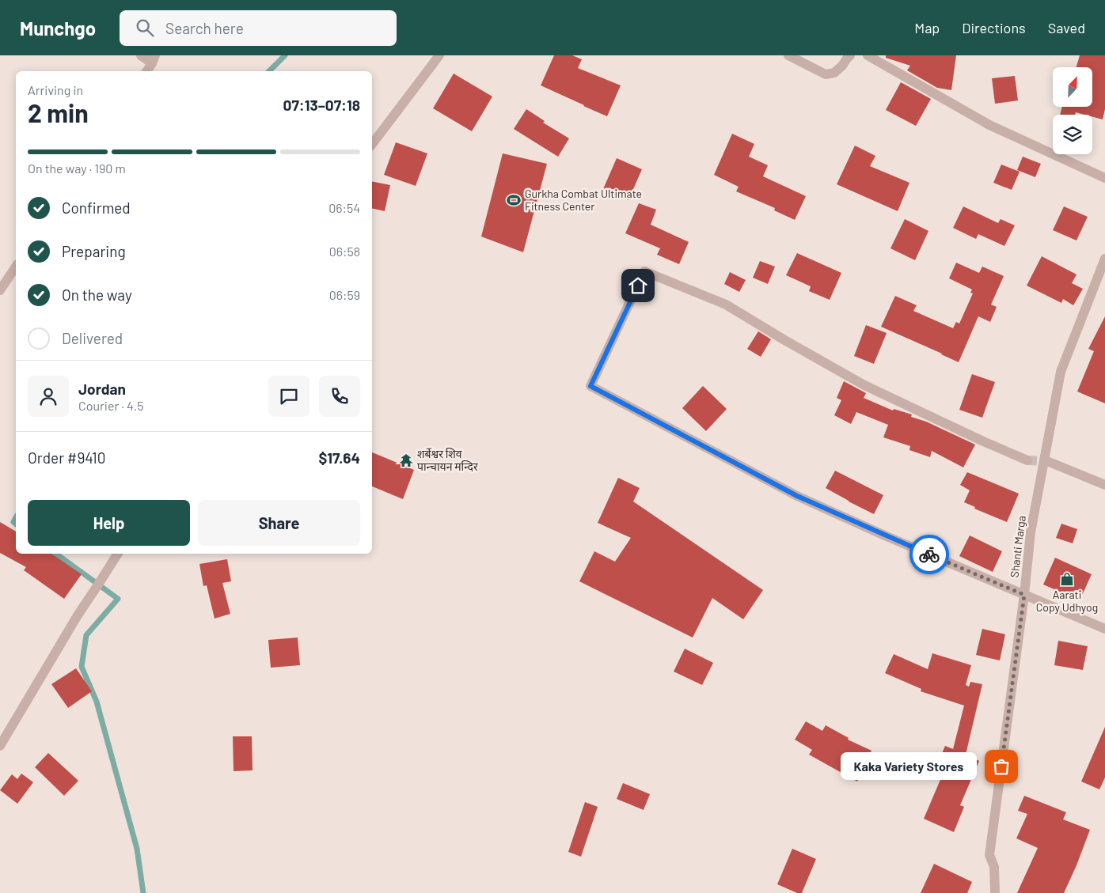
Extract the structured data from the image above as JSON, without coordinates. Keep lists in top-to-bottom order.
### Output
{
  "streets": {
    "street": ["Shanti Marga"]
  },
  "places": {
    "sports": ["Gurkha Combat Ultimate Fitness Center"],
    "temple": ["शर्बेश्वर शिव पान्चायन मन्दिर"],
    "shop": ["Aarati Copy Udhyog"],
    "other": ["Kaka Variety Stores"]
  },
  "north": "top right",
  "page": {
    "header": "Munchgo",
    "search": "Search here",
    "nav": ["Map", "Directions", "Saved"],
    "heading": ["2 min", "Arriving in", "07:13–07:18"],
    "panel": [
      "Jordan",
      "Courier · 4.5",
      "Order #9410",
      "$17.64"
    ],
    "bar": "On the way · 190 m",
    "list": [
      ["Confirmed", "06:54"],
      ["Preparing", "06:58"],
      ["On the way", "06:59"],
      "Delivered"
    ],
    "buttons": ["Help", "Share"],
    "bubble": "Kaka Variety Stores"
  }
}
